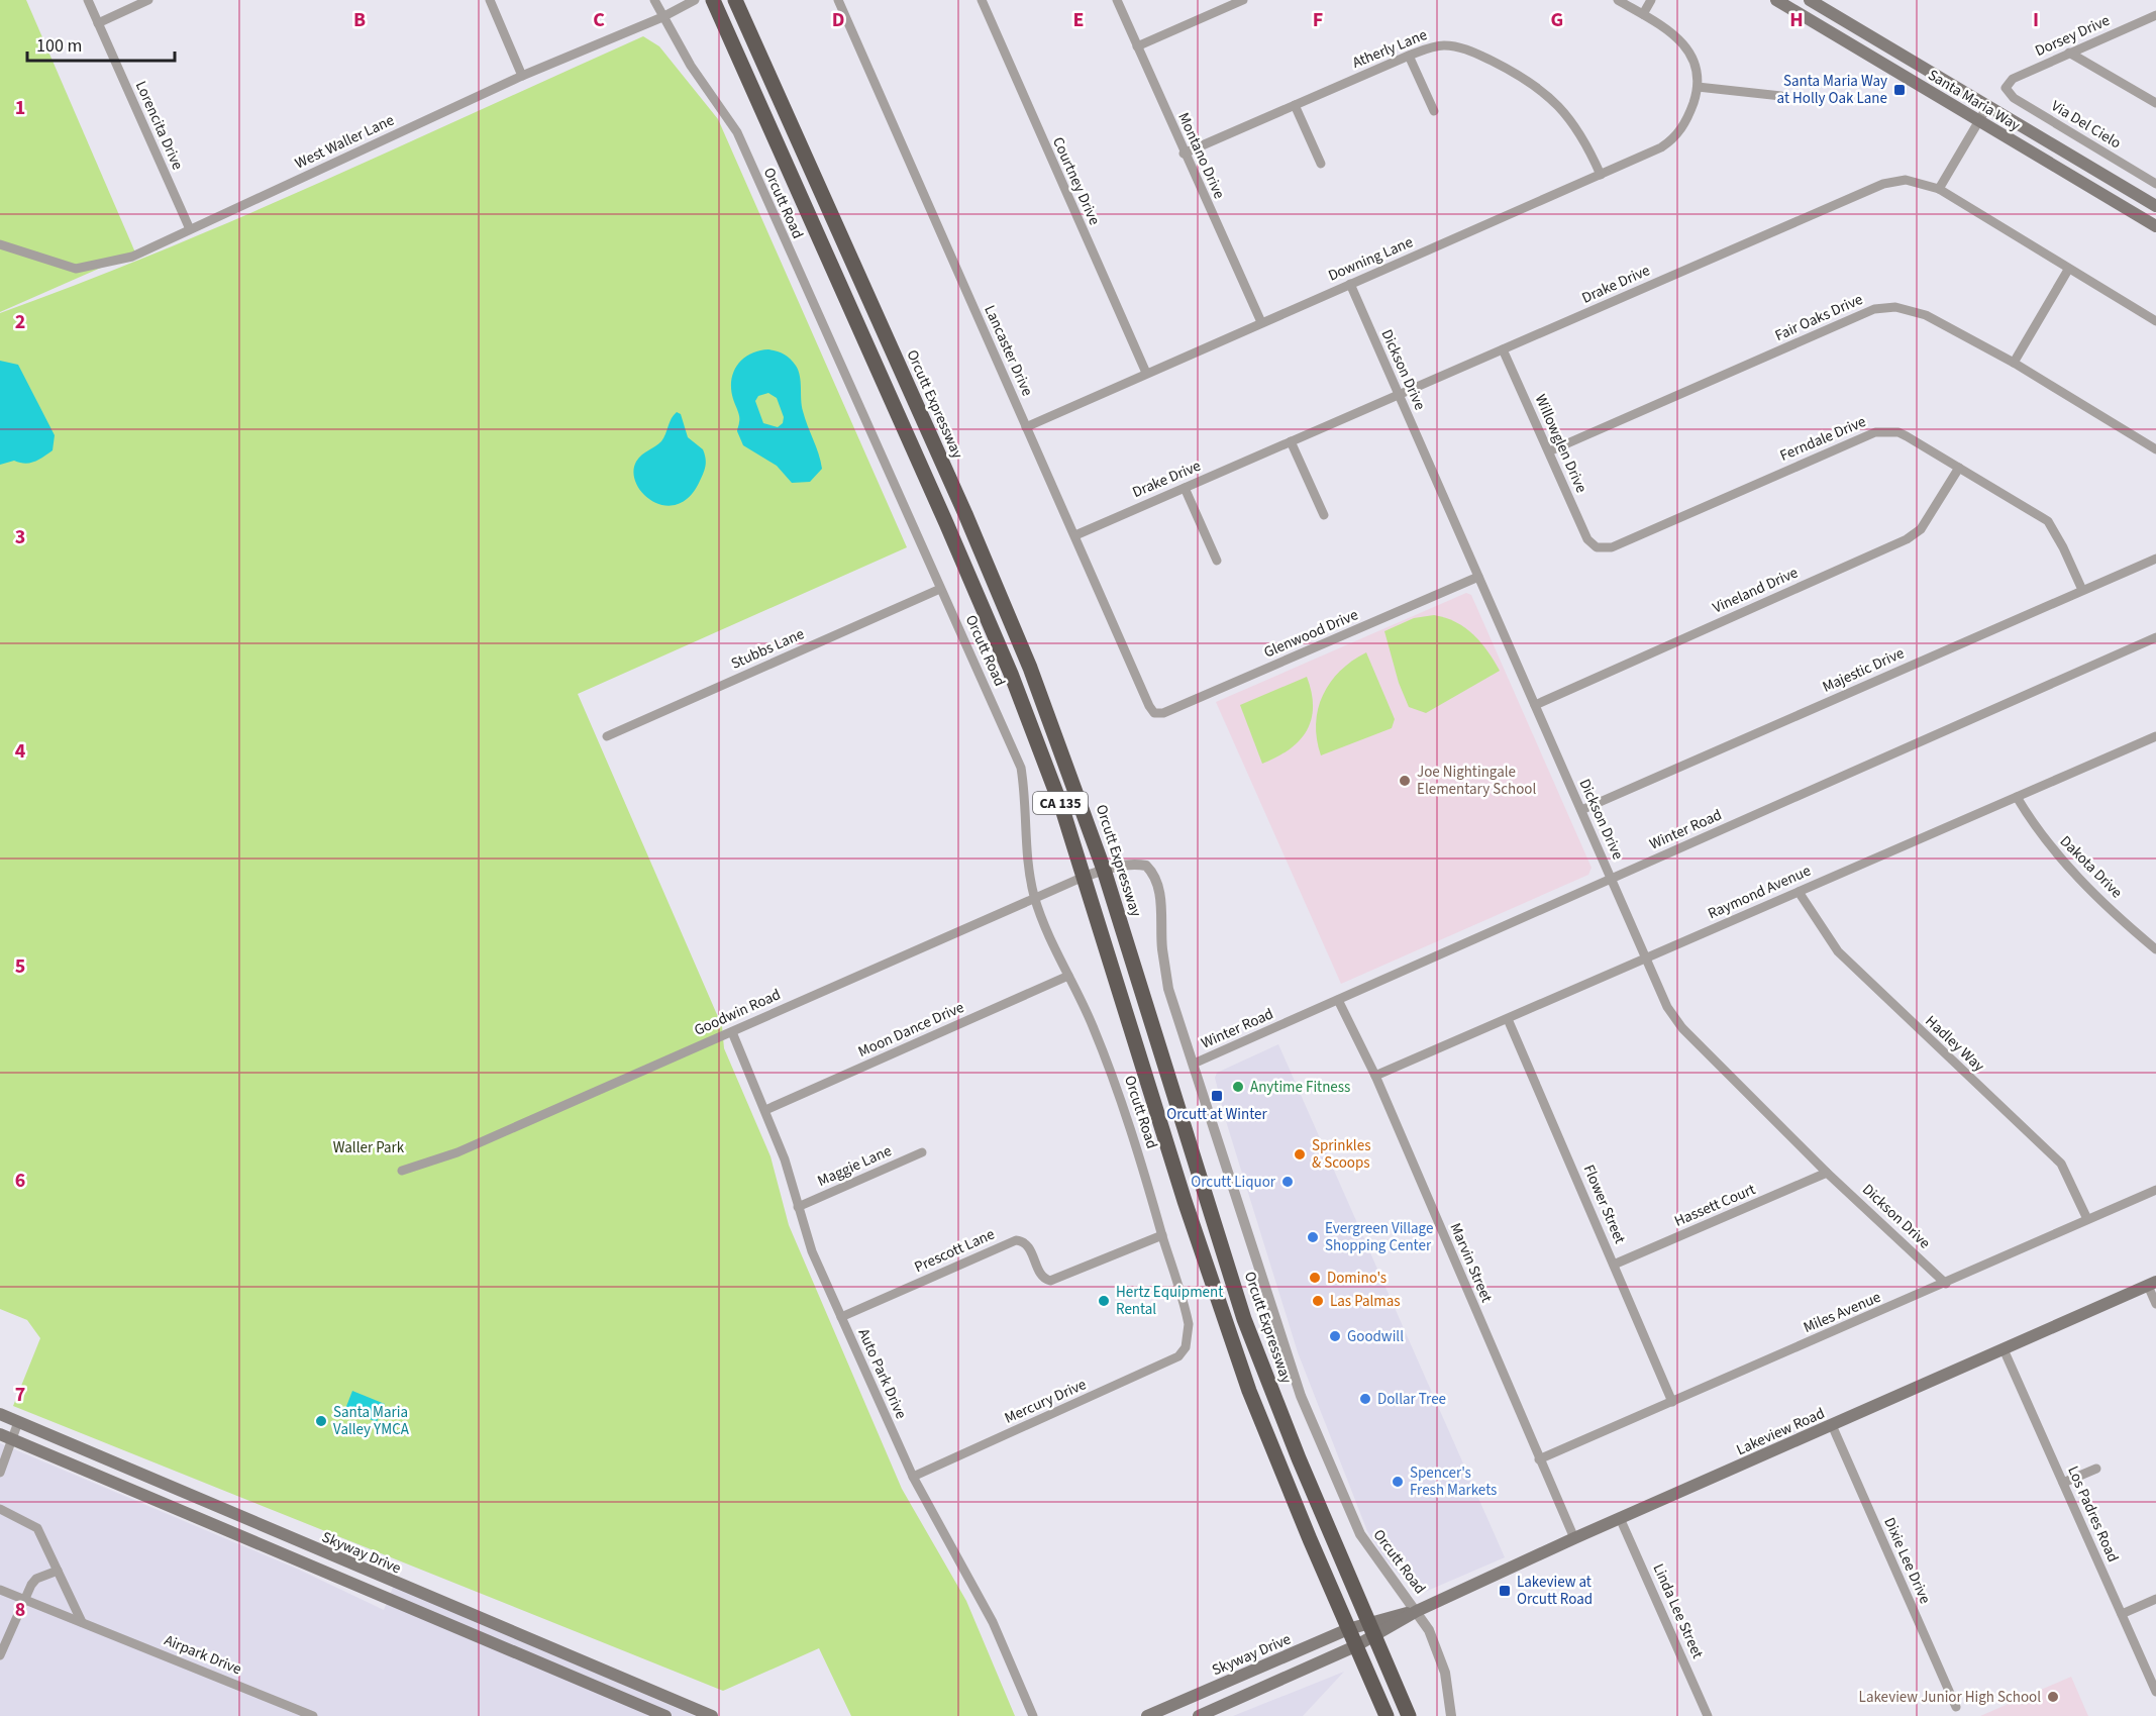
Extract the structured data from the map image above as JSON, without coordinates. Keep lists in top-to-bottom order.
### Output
{
  "streets": {
    "highway": ["Orcutt Expressway", "CA 135"],
    "main road": ["Santa Maria Way", "Lakeview Road", "Skyway Drive"],
    "street": [
      "Dorsey Drive",
      "Atherly Lane",
      "Via Del Cielo",
      "Lorencita Drive",
      "West Waller Lane",
      "Montano Drive",
      "Courtney Drive",
      "Orcutt Road",
      "Downing Lane",
      "Drake Drive",
      "Fair Oaks Drive",
      "Lancaster Drive",
      "Dickson Drive",
      "Ferndale Drive",
      "Willowglen Drive",
      "Vineland Drive",
      "Glenwood Drive",
      "Stubbs Lane",
      "Majestic Drive",
      "Winter Road",
      "Dakota Drive",
      "Raymond Avenue",
      "Goodwin Road",
      "Moon Dance Drive",
      "Hadley Way",
      "Maggie Lane",
      "Flower Street",
      "Hassett Court",
      "Prescott Lane",
      "Marvin Street",
      "Miles Avenue",
      "Auto Park Drive",
      "Mercury Drive",
      "Los Padres Road",
      "Dixie Lee Drive",
      "Linda Lee Street",
      "Airpark Drive"
    ]
  },
  "crossings": [
    ["Dorsey Drive", "Via Del Cielo"],
    ["Atherly Lane", "Montano Drive"],
    ["Atherly Lane", "Downing Lane"],
    ["Lorencita Drive", "West Waller Lane"],
    ["West Waller Lane", "Orcutt Road"],
    ["Montano Drive", "Downing Lane"],
    ["Courtney Drive", "Downing Lane"],
    ["Orcutt Road", "Orcutt Expressway"],
    ["Orcutt Road", "Stubbs Lane"],
    ["Orcutt Road", "CA 135"],
    ["Orcutt Road", "Winter Road"],
    ["Orcutt Road", "Goodwin Road"],
    ["Orcutt Road", "Moon Dance Drive"],
    ["Orcutt Road", "Prescott Lane"],
    ["Orcutt Road", "Mercury Drive"],
    ["Orcutt Road", "Lakeview Road"],
    ["Downing Lane", "Lancaster Drive"],
    ["Downing Lane", "Dickson Drive"],
    ["Drake Drive", "Lancaster Drive"],
    ["Drake Drive", "Dickson Drive"],
    ["Drake Drive", "Willowglen Drive"],
    ["Fair Oaks Drive", "Willowglen Drive"],
    ["Lancaster Drive", "Glenwood Drive"],
    ["Dickson Drive", "Vineland Drive"],
    ["Dickson Drive", "Glenwood Drive"],
    ["Dickson Drive", "Majestic Drive"],
    ["Dickson Drive", "Winter Road"],
    ["Dickson Drive", "Raymond Avenue"],
    ["Dickson Drive", "Hassett Court"],
    ["Dickson Drive", "Miles Avenue"],
    ["Orcutt Expressway", "Lakeview Road"],
    ["Orcutt Expressway", "Skyway Drive"],
    ["Ferndale Drive", "Willowglen Drive"],
    ["Ferndale Drive", "Vineland Drive"],
    ["Ferndale Drive", "Majestic Drive"],
    ["CA 135", "Goodwin Road"],
    ["CA 135", "Skyway Drive"],
    ["Winter Road", "Marvin Street"],
    ["Dakota Drive", "Raymond Avenue"],
    ["Raymond Avenue", "Hadley Way"],
    ["Raymond Avenue", "Flower Street"],
    ["Raymond Avenue", "Marvin Street"],
    ["Goodwin Road", "Auto Park Drive"],
    ["Moon Dance Drive", "Auto Park Drive"],
    ["Hadley Way", "Miles Avenue"],
    ["Maggie Lane", "Auto Park Drive"],
    ["Flower Street", "Hassett Court"],
    ["Flower Street", "Miles Avenue"],
    ["Prescott Lane", "Auto Park Drive"],
    ["Marvin Street", "Miles Avenue"],
    ["Marvin Street", "Lakeview Road"],
    ["Auto Park Drive", "Mercury Drive"],
    ["Lakeview Road", "Los Padres Road"],
    ["Lakeview Road", "Skyway Drive"],
    ["Lakeview Road", "Dixie Lee Drive"],
    ["Lakeview Road", "Linda Lee Street"]
  ],
  "parks": ["Waller Park"],
  "places": {
    "transit": ["Santa Maria Way at Holly Oak Lane", "Orcutt at Winter", "Lakeview at Orcutt Road"],
    "other": [
      "Joe Nightingale Elementary School",
      "Anytime Fitness",
      "Sprinkles & Scoops",
      "Orcutt Liquor",
      "Evergreen Village Shopping Center",
      "Domino's",
      "Hertz Equipment Rental",
      "Las Palmas",
      "Goodwill",
      "Dollar Tree",
      "Santa Maria Valley YMCA",
      "Spencer's Fresh Markets",
      "Lakeview Junior High School"
    ]
  },
  "scale_bar": "100 m",
  "grid": {
    "columns": [
      "B",
      "C",
      "D",
      "E",
      "F",
      "G",
      "H",
      "I"
    ],
    "rows": [
      "1",
      "2",
      "3",
      "4",
      "5",
      "6",
      "7",
      "8"
    ]
  }
}
